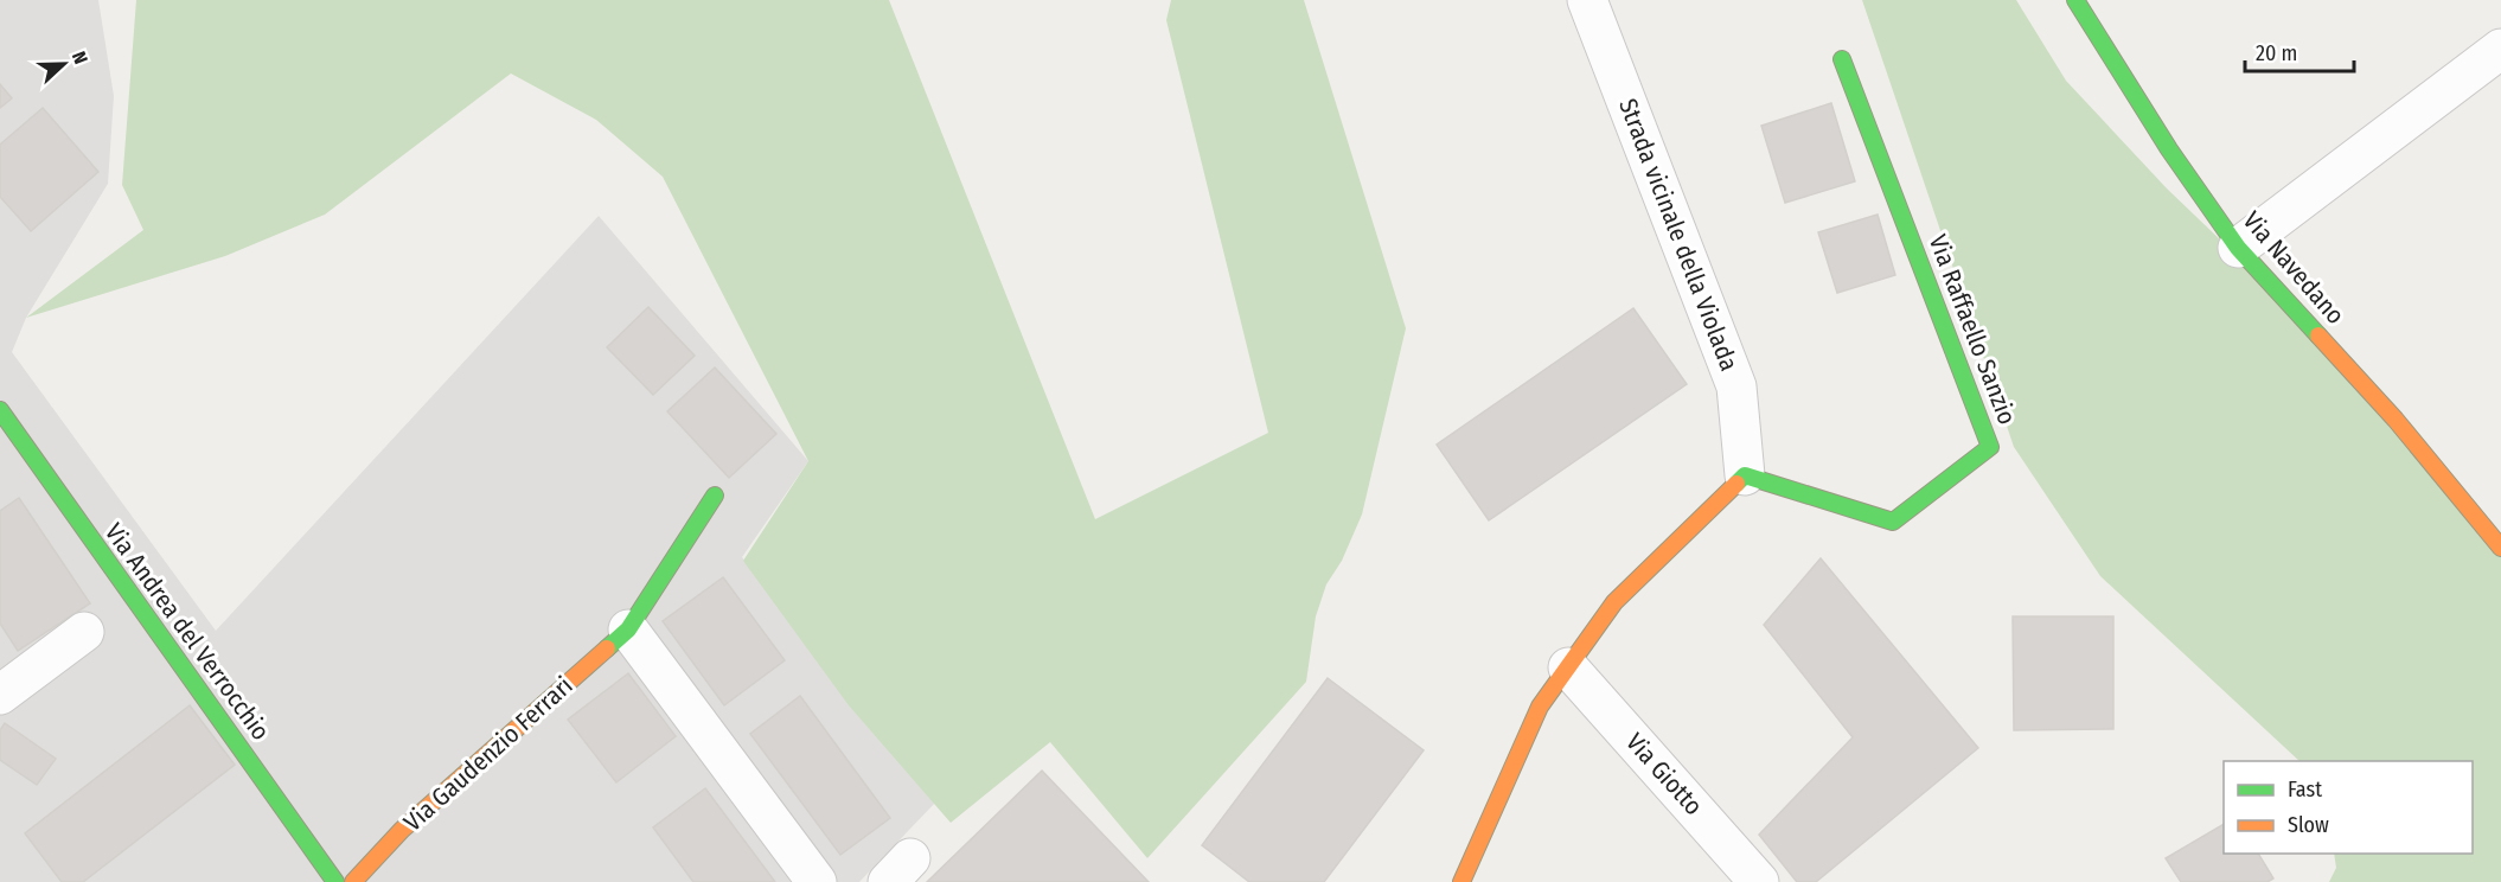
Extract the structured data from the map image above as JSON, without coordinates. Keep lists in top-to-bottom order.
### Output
{
  "streets": {
    "street": [
      "Strada vicinale della Violada",
      "Via Navedano",
      "Via Raffaello Sanzio",
      "Via Andrea del Verrocchio",
      "Via Gaudenzio Ferrari",
      "Via Giotto"
    ]
  },
  "crossings": [
    ["Strada vicinale della Violada", "Via Raffaello Sanzio"]
  ],
  "legend": ["Fast", "Slow"],
  "scale_bar": "20 m",
  "north": "right"
}
